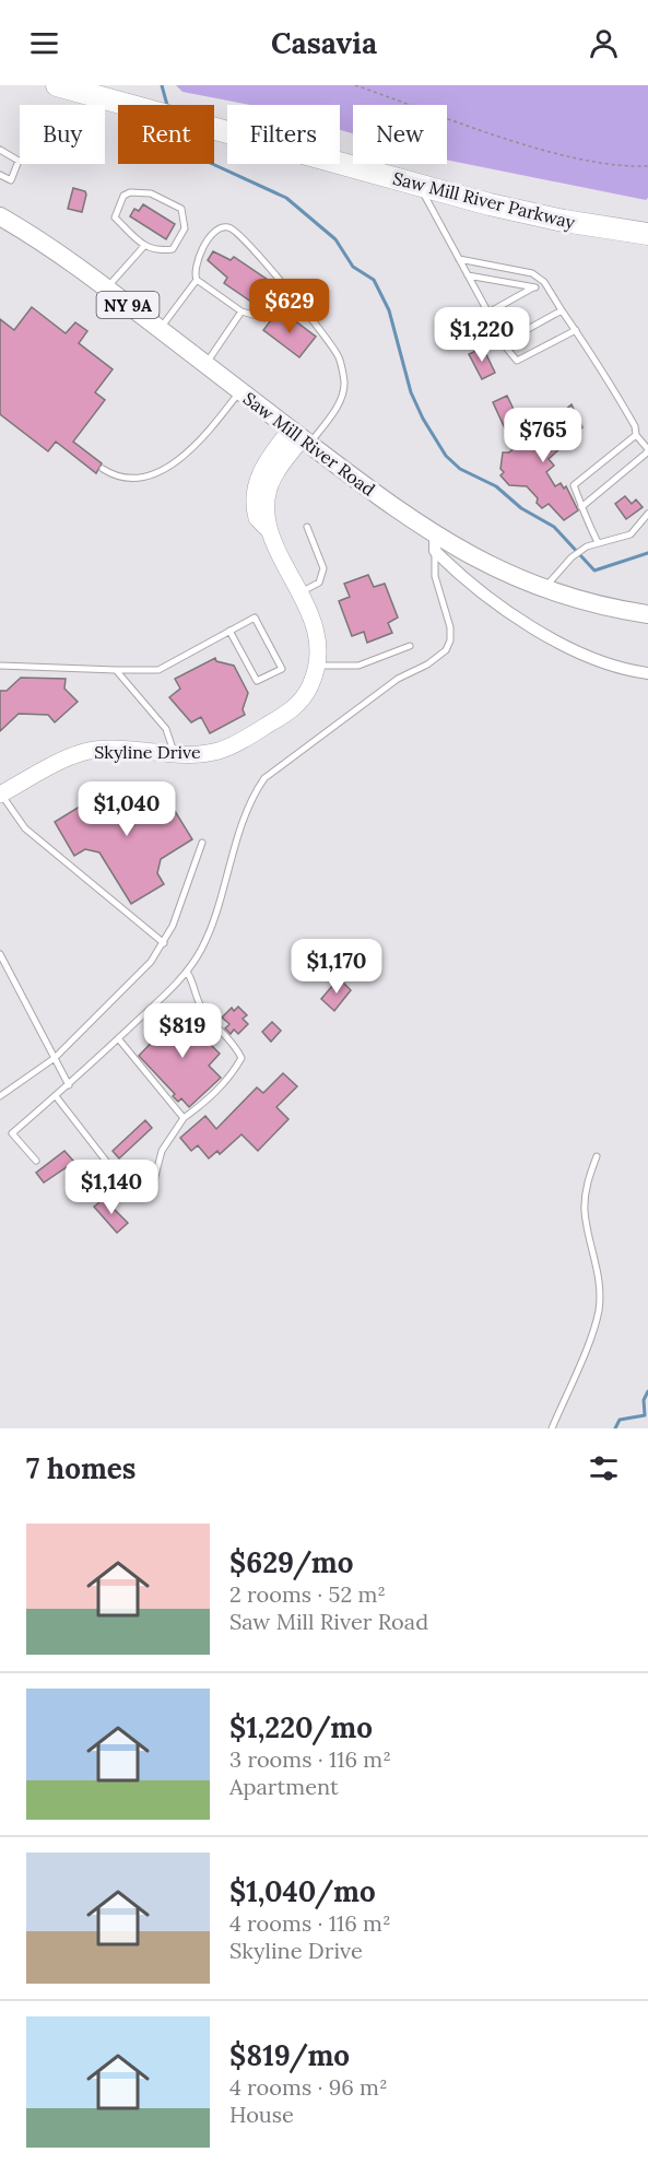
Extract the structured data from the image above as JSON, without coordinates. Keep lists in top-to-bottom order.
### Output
{
  "streets": {
    "highway": ["Saw Mill River Parkway"],
    "main road": ["NY 9A", "Saw Mill River Road"],
    "street": ["Skyline Drive"]
  },
  "crossings": [
    ["Saw Mill River Road", "Skyline Drive"]
  ],
  "page": {
    "header": "Casavia",
    "chip": [
      "Buy",
      "Rent",
      "Filters",
      "New"
    ],
    "price": [
      "$629",
      "$1,220",
      "$765",
      "$1,040",
      "$1,170",
      "$819",
      "$1,140"
    ],
    "heading": "7 homes",
    "list": [
      {
        "name": "$629/mo",
        "note": "2 rooms · 52 m² · Saw Mill River Road"
      },
      {
        "name": "$1,220/mo",
        "note": "3 rooms · 116 m² · Apartment"
      },
      {
        "name": "$1,040/mo",
        "note": "4 rooms · 116 m² · Skyline Drive"
      },
      {
        "name": "$819/mo",
        "note": "4 rooms · 96 m² · House"
      }
    ]
  }
}
